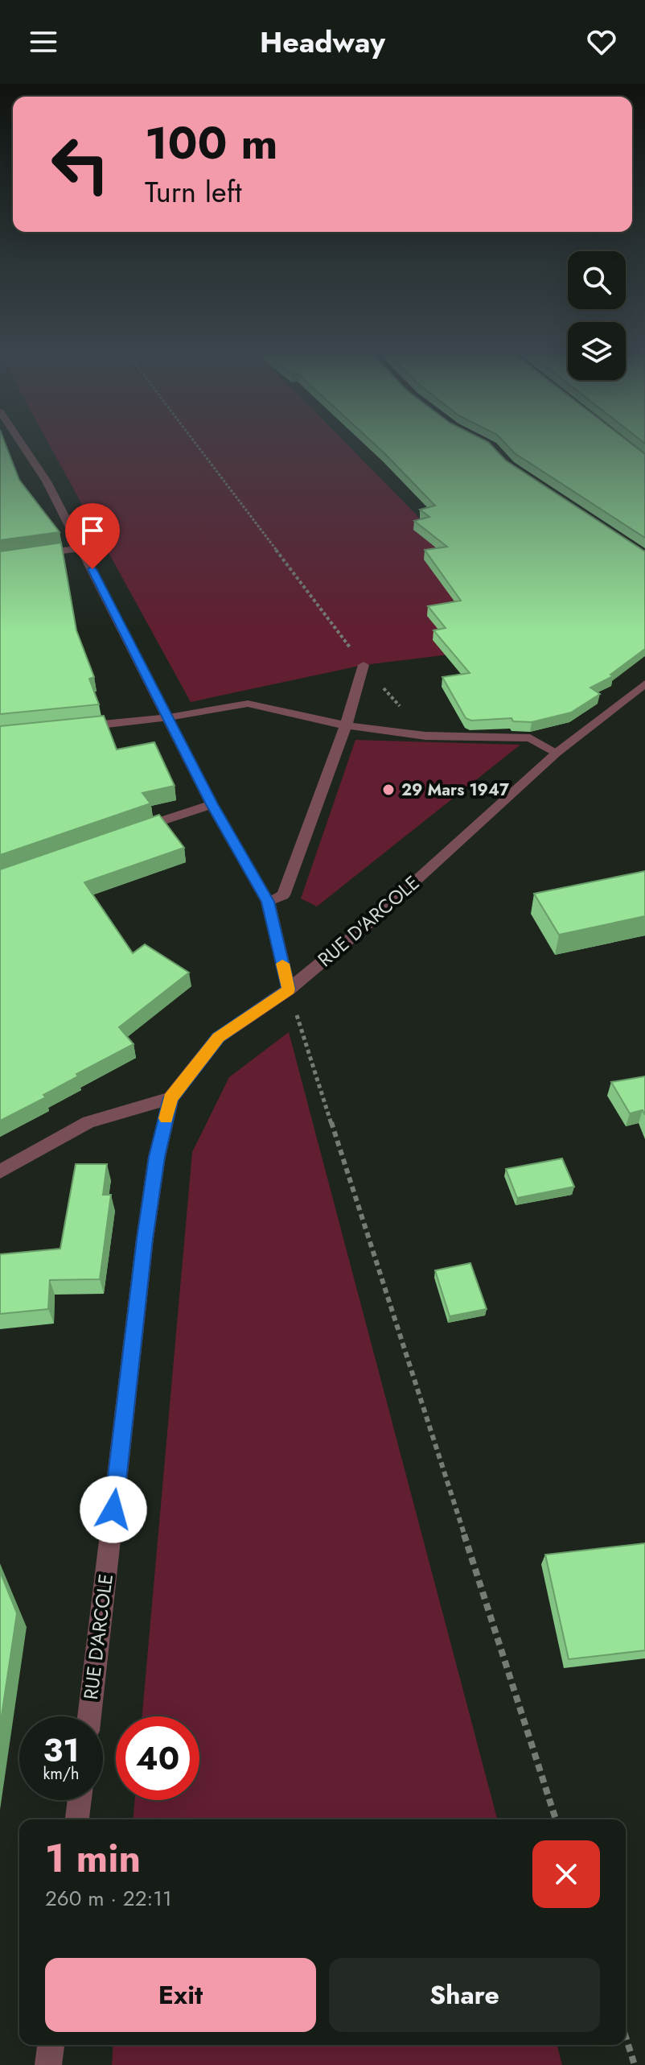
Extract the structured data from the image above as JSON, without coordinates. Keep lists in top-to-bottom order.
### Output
{
  "streets": {
    "street": ["RUE D'ARCOLE"]
  },
  "places": ["29 Mars 1947"],
  "page": {
    "header": "Headway",
    "turn": ["100 m", "Turn left"],
    "speed": "31 km/h",
    "limit": "40",
    "heading": ["1 min", "260 m · 22:11"],
    "buttons": ["Exit", "Share"]
  }
}
